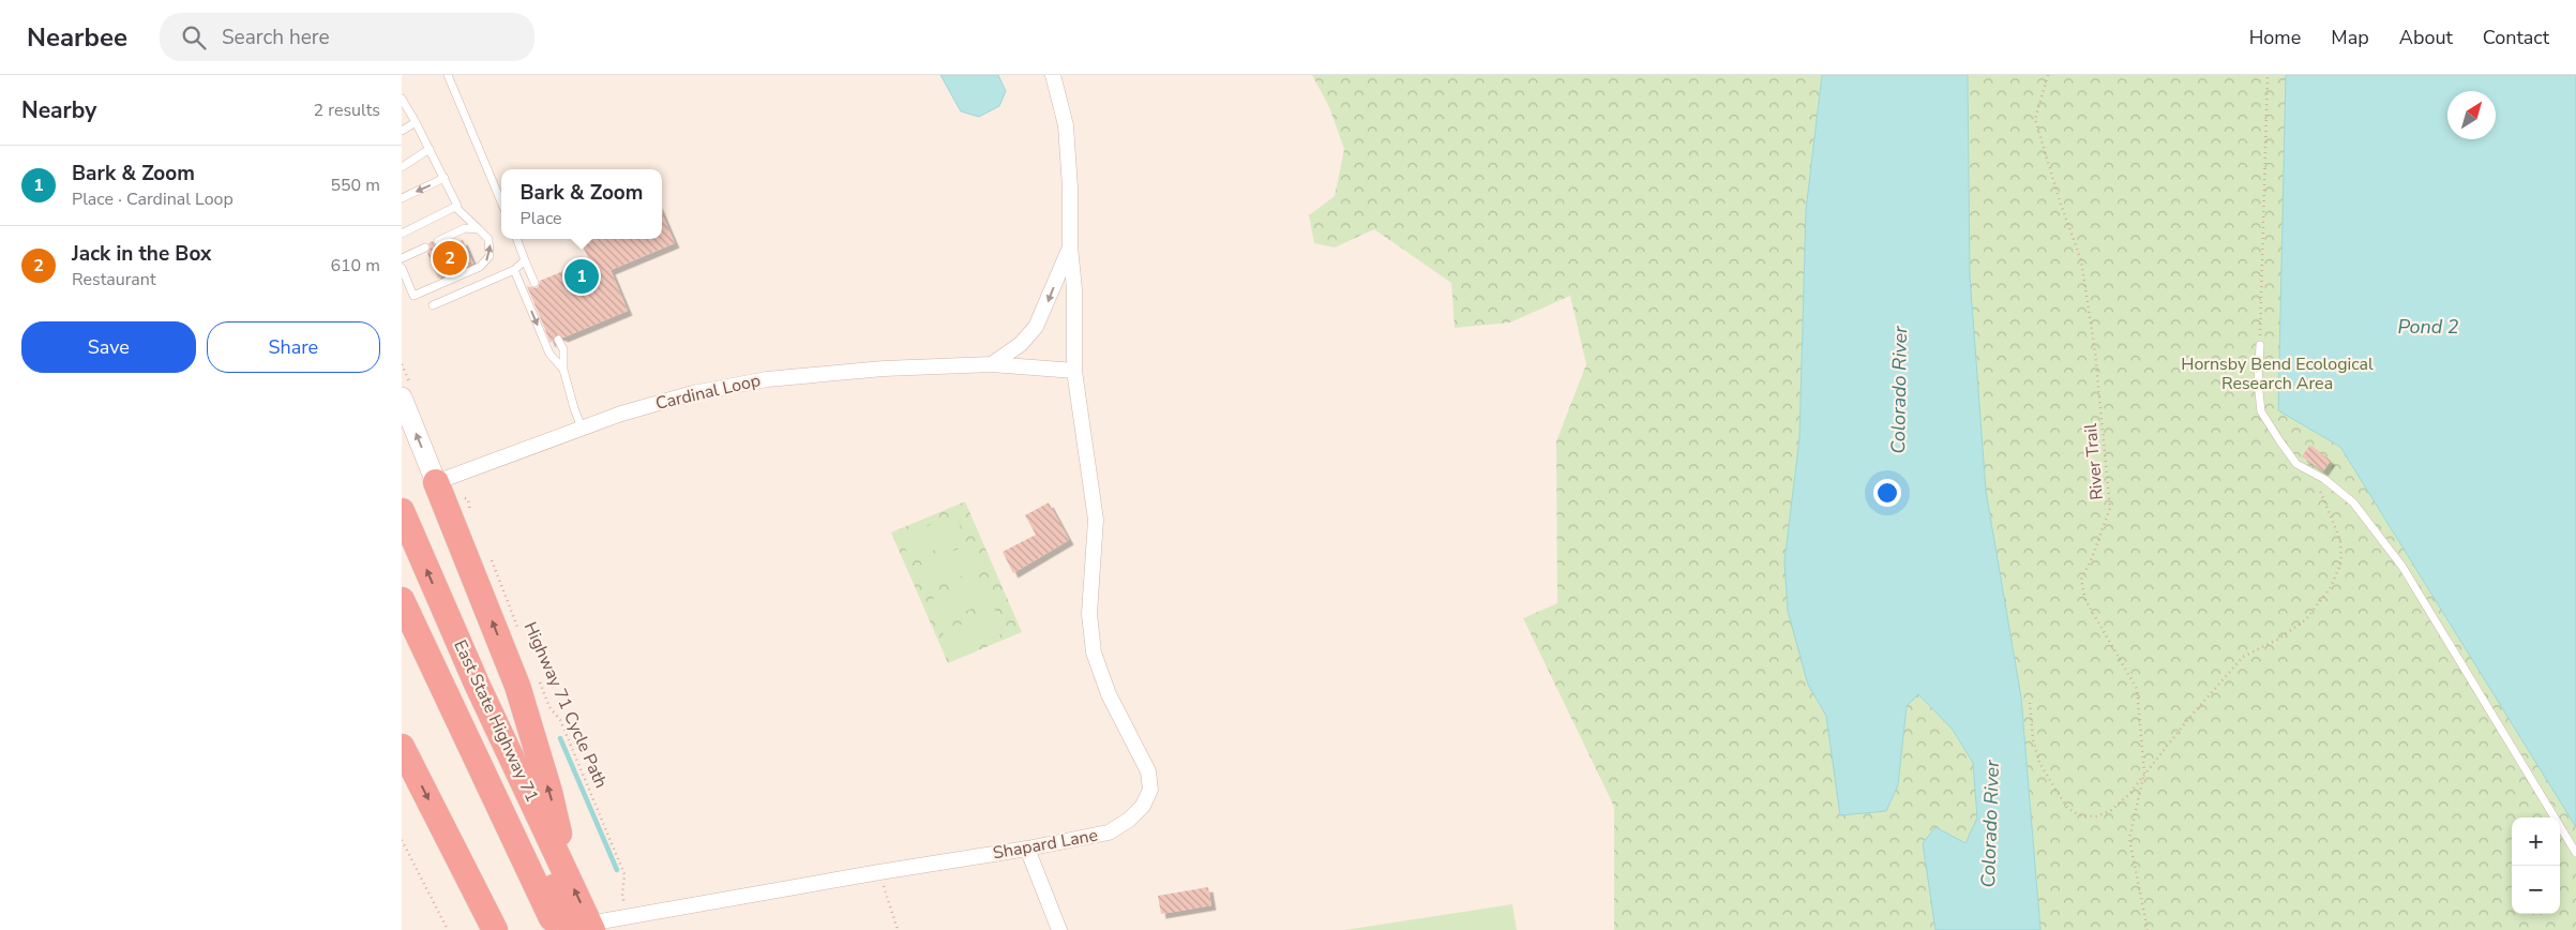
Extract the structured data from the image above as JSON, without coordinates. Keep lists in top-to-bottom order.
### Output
{
  "streets": {
    "highway": ["East State Highway 71"],
    "street": ["Cardinal Loop", "Shapard Lane"],
    "path": ["River Trail", "Highway 71 Cycle Path"]
  },
  "crossings": [
    ["Cardinal Loop", "Shapard Lane"],
    ["Highway 71 Cycle Path", "Shapard Lane"],
    ["East State Highway 71", "Shapard Lane"]
  ],
  "water": ["Pond 2", "Colorado River"],
  "parks": ["Hornsby Bend Ecological Research Area"],
  "north": "top right",
  "page": {
    "header": "Nearbee",
    "search": "Search here",
    "nav": [
      "Home",
      "Map",
      "About",
      "Contact"
    ],
    "heading": ["Nearby", "2 results"],
    "list": [
      {
        "mark": "1",
        "name": "Bark & Zoom",
        "note": "Place · Cardinal Loop",
        "value": "550 m"
      },
      {
        "mark": "2",
        "name": "Jack in the Box",
        "note": "Restaurant",
        "value": "610 m"
      }
    ],
    "popup": ["Bark & Zoom", "Place"],
    "pins": ["2", "1"],
    "buttons": ["Save", "Share"],
    "map_buttons": ["+", "−"]
  }
}
